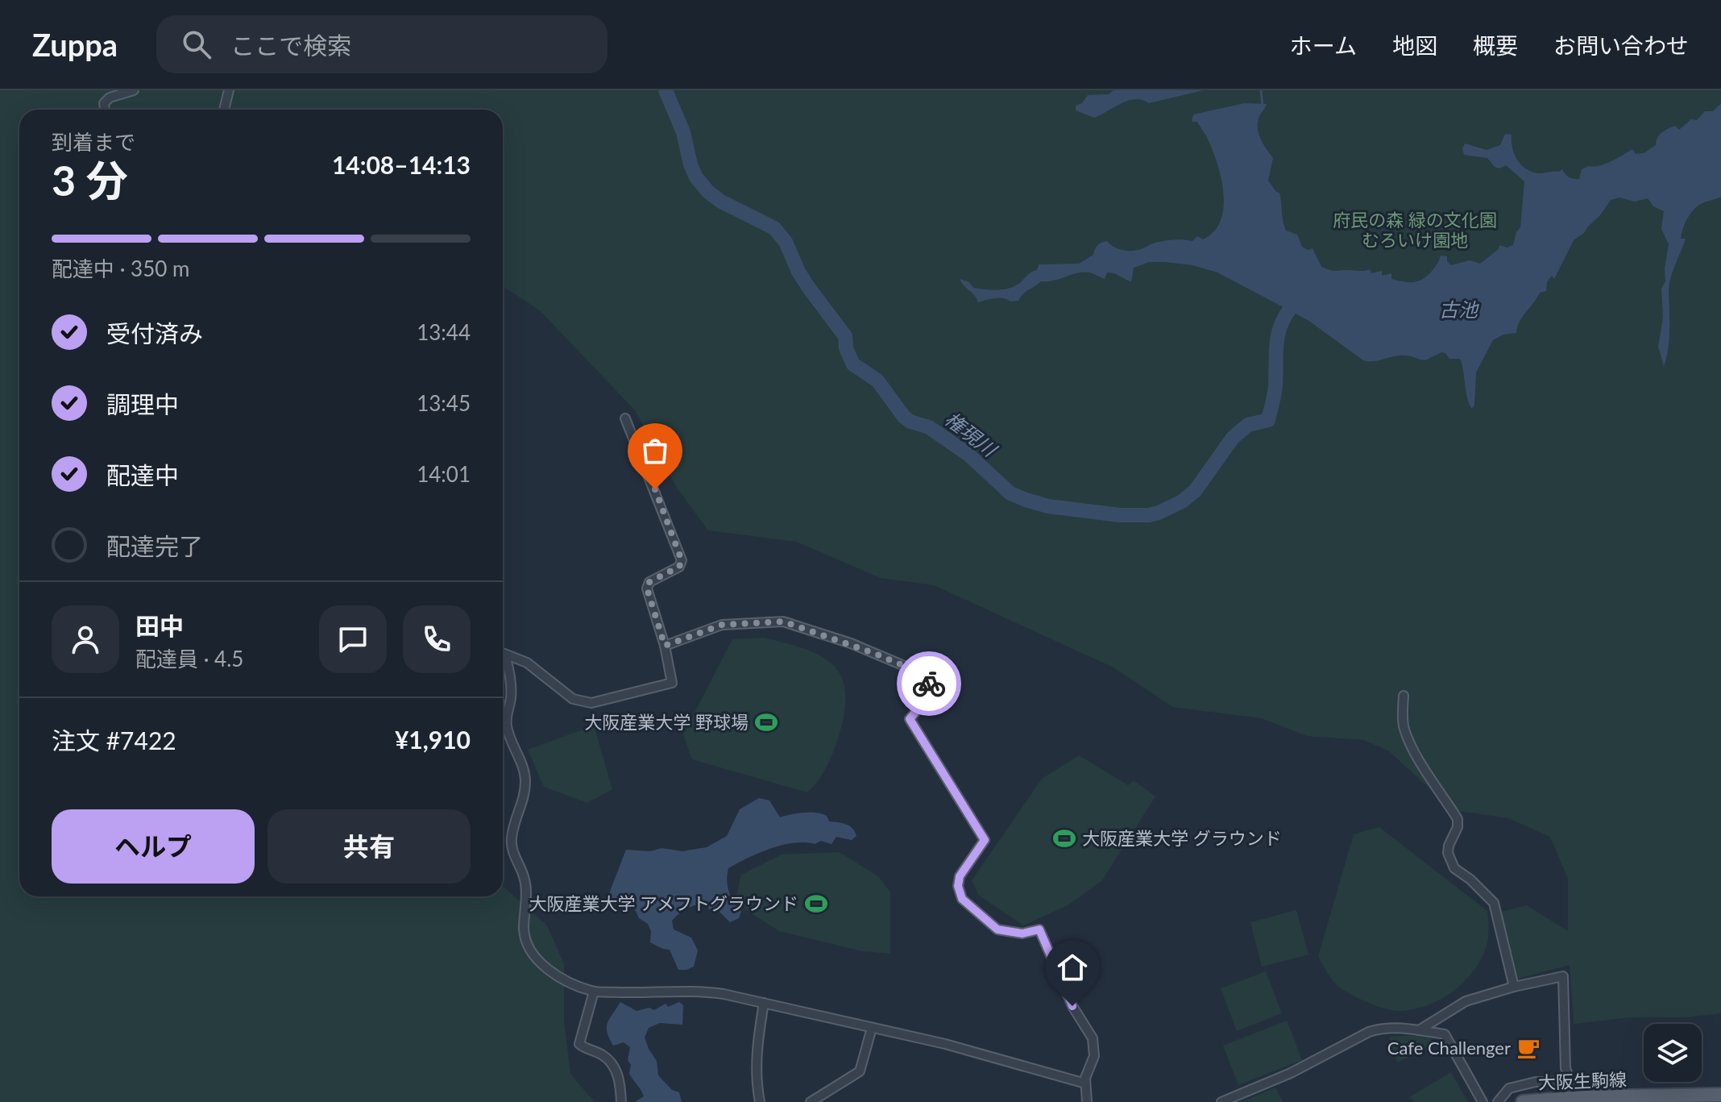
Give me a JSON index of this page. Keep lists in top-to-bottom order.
{
  "streets": {
    "main road": ["大阪生駒線"]
  },
  "water": ["古池", "権現川"],
  "parks": ["府民の森 緑の文化園 むろいけ園地"],
  "places": {
    "sports": ["大阪産業大学 野球場", "大阪産業大学 グラウンド", "大阪産業大学 アメフトグラウンド"],
    "cafe": ["Cafe Challenger"]
  },
  "page": {
    "header": "Zuppa",
    "search": "ここで検索",
    "nav": [
      "ホーム",
      "地図",
      "概要",
      "お問い合わせ"
    ],
    "heading": ["3 分", "到着まで", "14:08–14:13"],
    "panel": [
      "田中",
      "配達員 · 4.5",
      "注文 #7422",
      "¥1,910"
    ],
    "bar": "配達中 · 350 m",
    "list": [
      ["受付済み", "13:44"],
      ["調理中", "13:45"],
      ["配達中", "14:01"],
      "配達完了"
    ],
    "buttons": ["ヘルプ", "共有"]
  }
}
